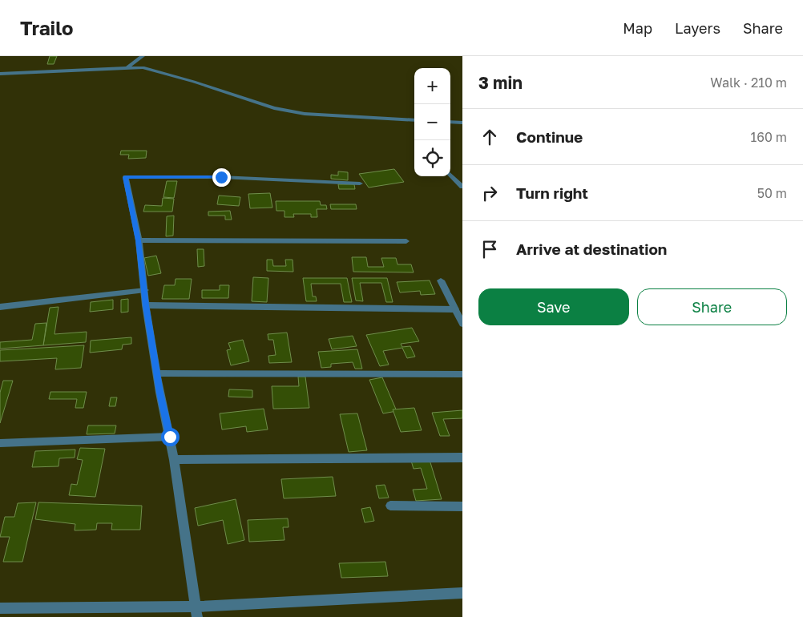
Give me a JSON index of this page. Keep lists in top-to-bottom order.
{
  "page": {
    "header": "Trailo",
    "nav": ["Map", "Layers", "Share"],
    "heading": ["3 min", "Walk · 210 m"],
    "map_buttons": ["+", "−"],
    "list": [
      ["Continue", "160 m"],
      ["Turn right", "50 m"],
      "Arrive at destination"
    ],
    "buttons": ["Save", "Share"]
  }
}
